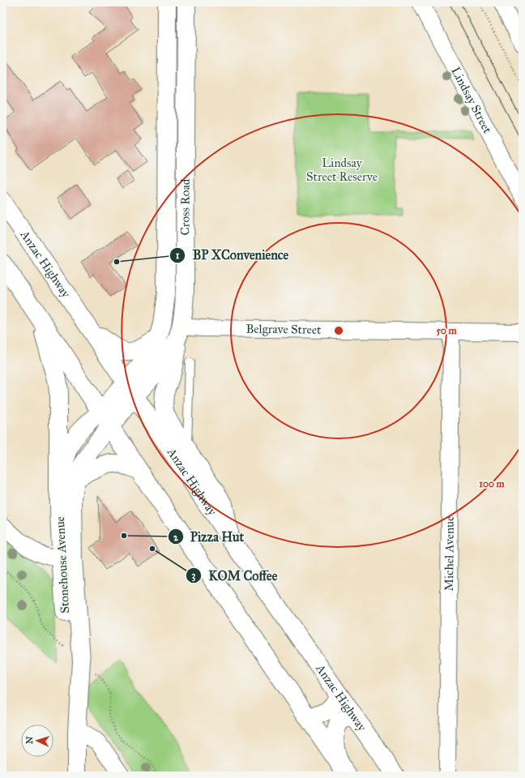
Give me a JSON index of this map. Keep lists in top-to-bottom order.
{
  "streets": {
    "main road": ["Cross Road", "Anzac Highway", "Stonehouse Avenue"],
    "street": ["Lindsay Street", "Belgrave Street", "Michel Avenue"]
  },
  "crossings": [
    ["Cross Road", "Anzac Highway"],
    ["Cross Road", "Belgrave Street"],
    ["Cross Road", "Stonehouse Avenue"],
    ["Belgrave Street", "Michel Avenue"]
  ],
  "parks": ["Lindsay Street Reserve"],
  "places": ["BP XConvenience", "Pizza Hut", "KOM Coffee"],
  "north": "left",
  "rings": ["50 m", "100 m"]
}
